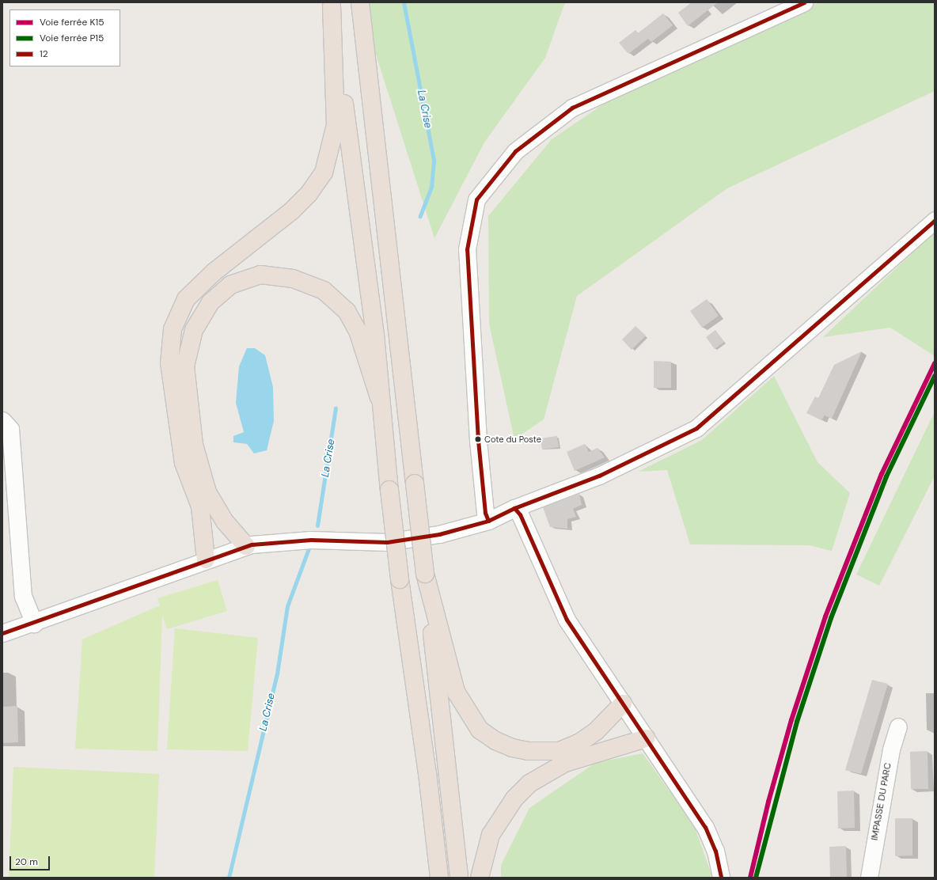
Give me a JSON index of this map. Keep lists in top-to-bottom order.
{
  "streets": {
    "street": ["IMPASSE DU PARC"]
  },
  "water": ["La Crise"],
  "places": ["Cote du Poste"],
  "lines": ["transit line 12", "rail line K15", "rail line P15"],
  "legend": ["Voie ferrée K15", "Voie ferrée P15", "12"],
  "scale_bar": "20 m"
}
